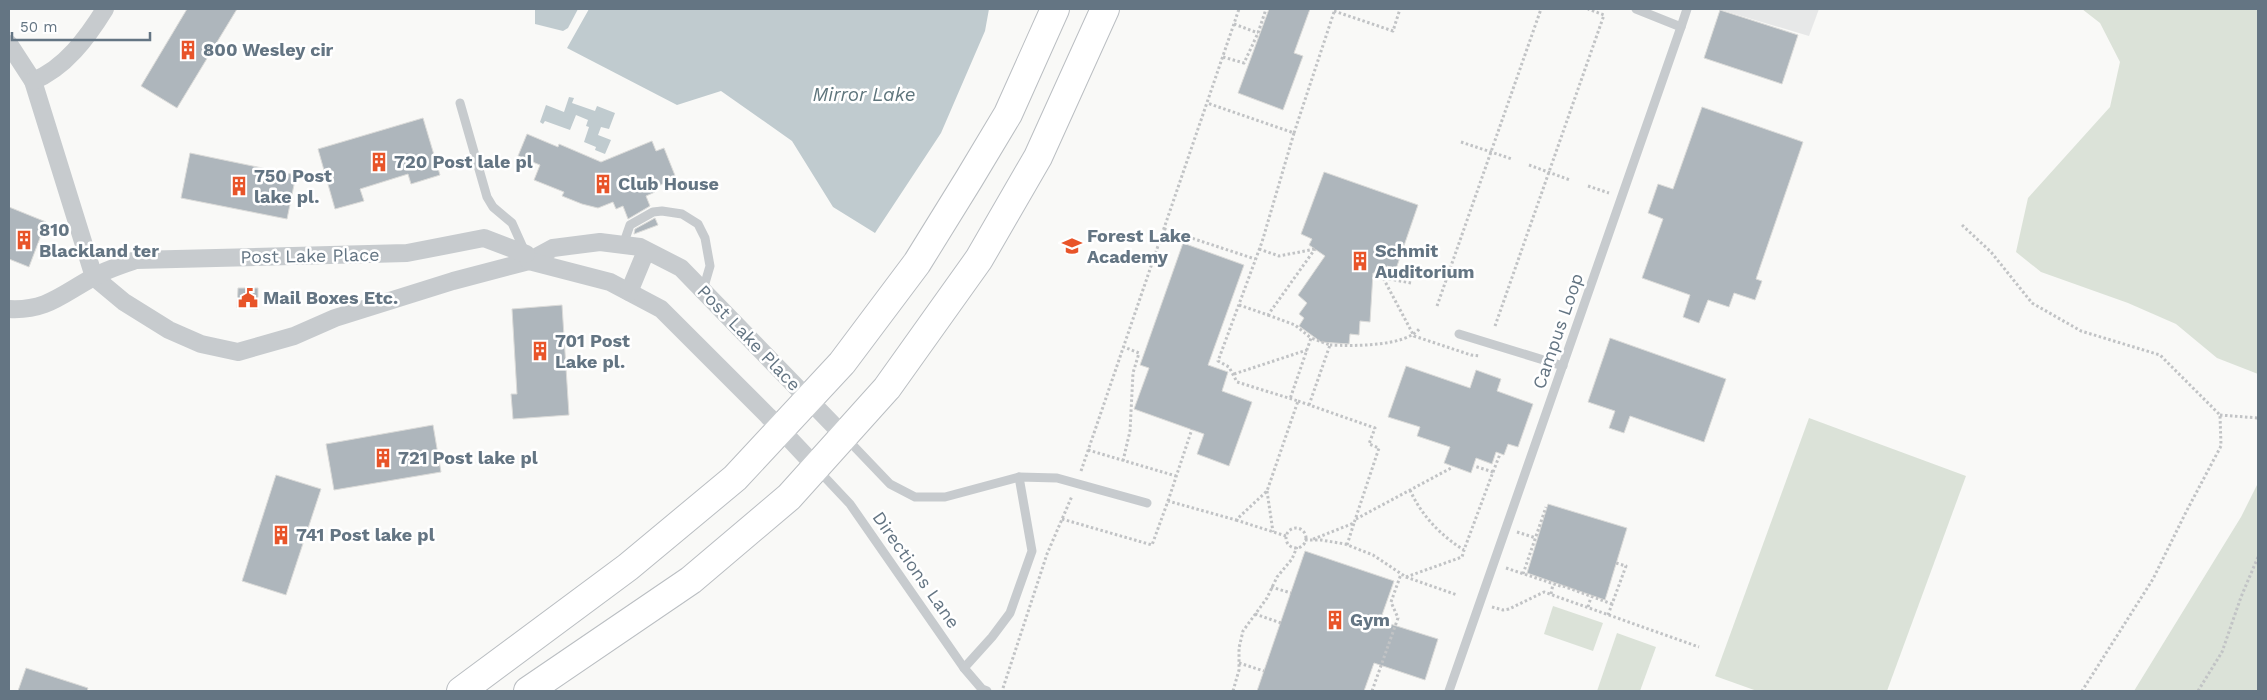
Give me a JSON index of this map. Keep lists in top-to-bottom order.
{
  "streets": {
    "street": ["Post Lake Place"],
    "lane": ["Campus Loop", "Directions Lane"]
  },
  "crossings": [
    ["Post Lake Place", "Directions Lane"]
  ],
  "water": ["Mirror Lake"],
  "places": {
    "building": [
      "800 Wesley cir",
      "720 Post lale pl",
      "Club House",
      "750 Post lake pl.",
      "810 Blackland ter",
      "Schmit Auditorium",
      "701 Post Lake pl.",
      "721 Post lake pl",
      "741 Post lake pl",
      "Gym"
    ],
    "school or university": ["Forest Lake Academy"],
    "public building": ["Mail Boxes Etc."]
  },
  "scale_bar": "50 m"
}
